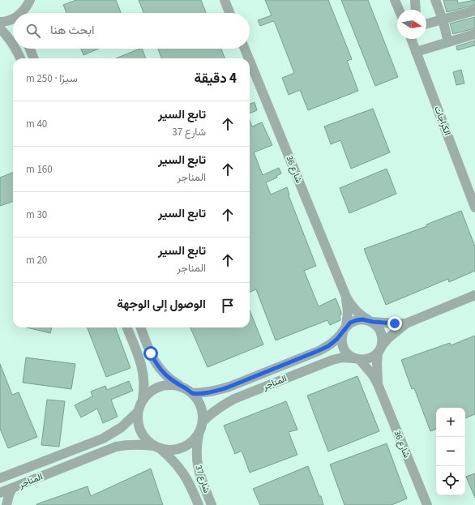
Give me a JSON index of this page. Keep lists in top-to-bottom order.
{
  "streets": {
    "street": [
      "الكراجات",
      "شارع 36",
      "المناجر",
      "شارع 37"
    ]
  },
  "crossings": [
    ["شارع 36", "المناجر"],
    ["المناجر", "شارع 37"]
  ],
  "north": "right",
  "page": {
    "search": "ابحث هنا",
    "heading": ["4 دقيقة", "سيرًا · 250 m"],
    "list": [
      ["تابع السير", "شارع 37", "40 m"],
      ["تابع السير", "المناجر", "160 m"],
      ["تابع السير", "30 m"],
      ["تابع السير", "المناجر", "20 m"],
      "الوصول إلى الوجهة"
    ],
    "map_buttons": ["+", "−"]
  }
}
